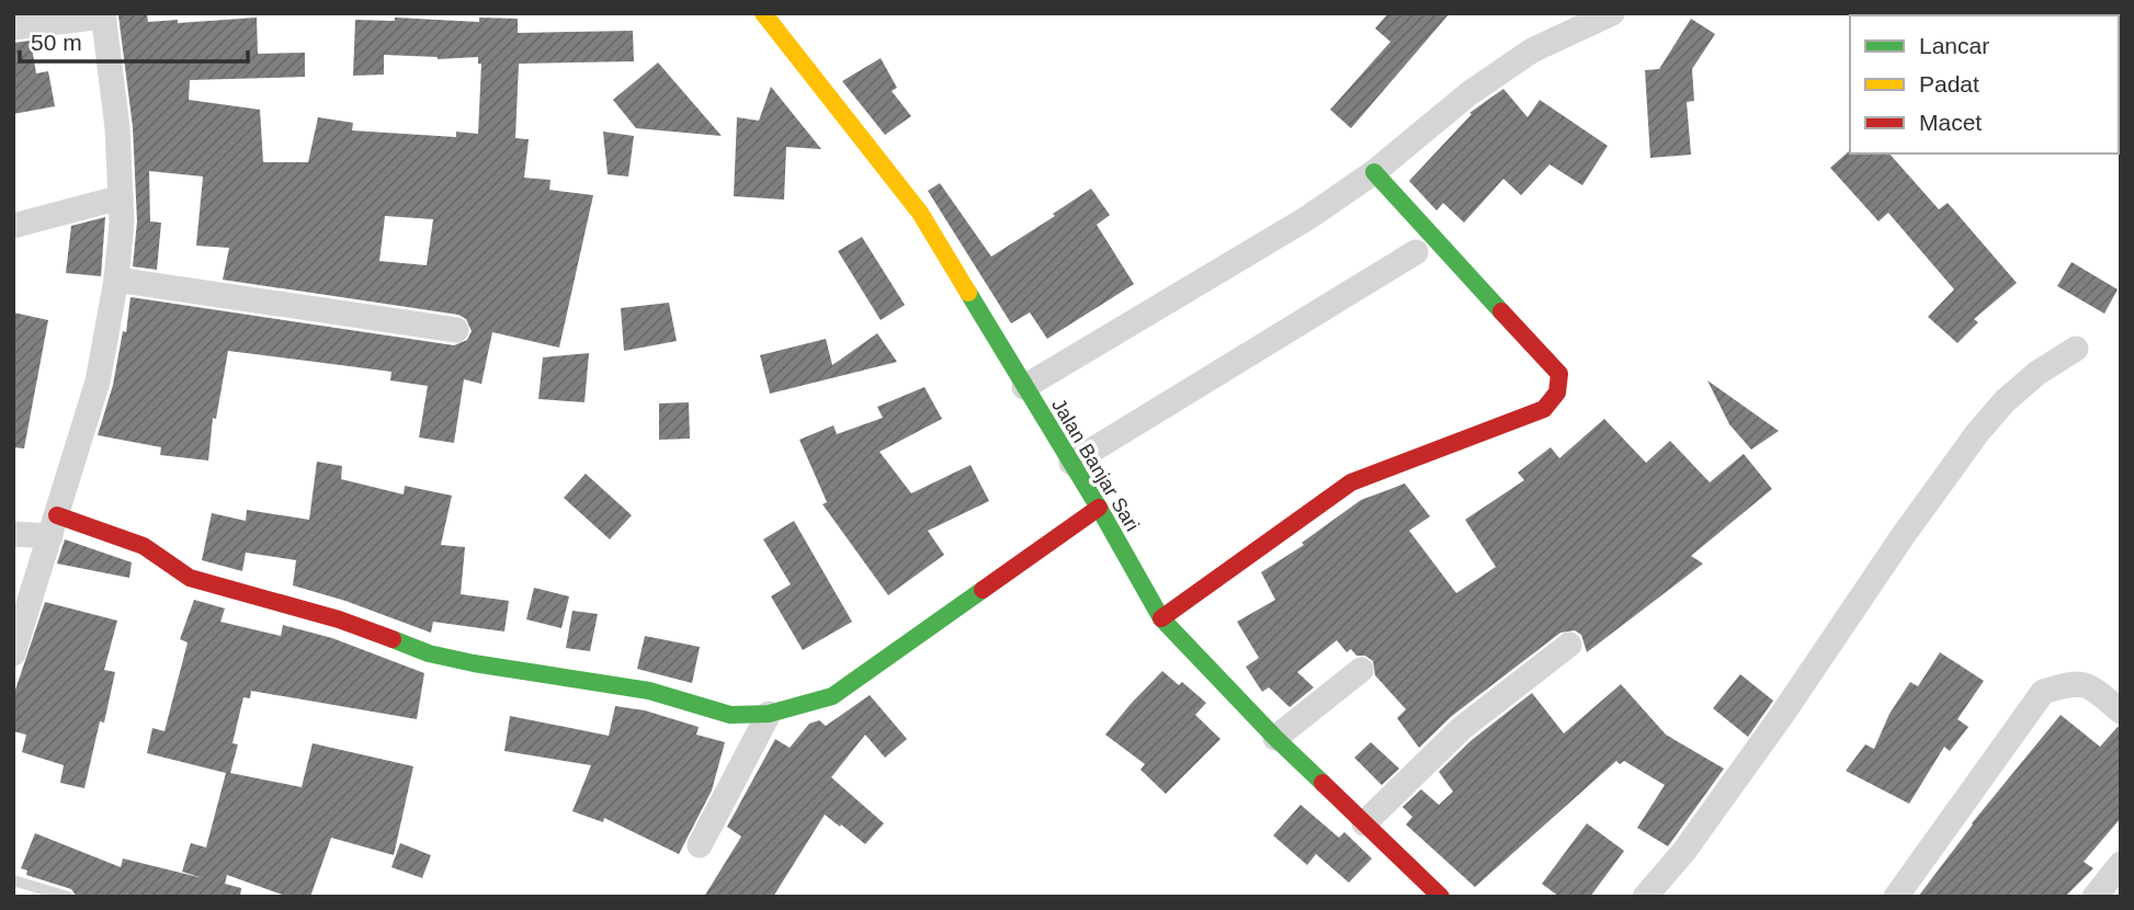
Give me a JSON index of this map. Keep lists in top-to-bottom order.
{
  "streets": {
    "street": ["Jalan Banjar Sari"]
  },
  "legend": ["Lancar", "Padat", "Macet"],
  "scale_bar": "50 m"
}
